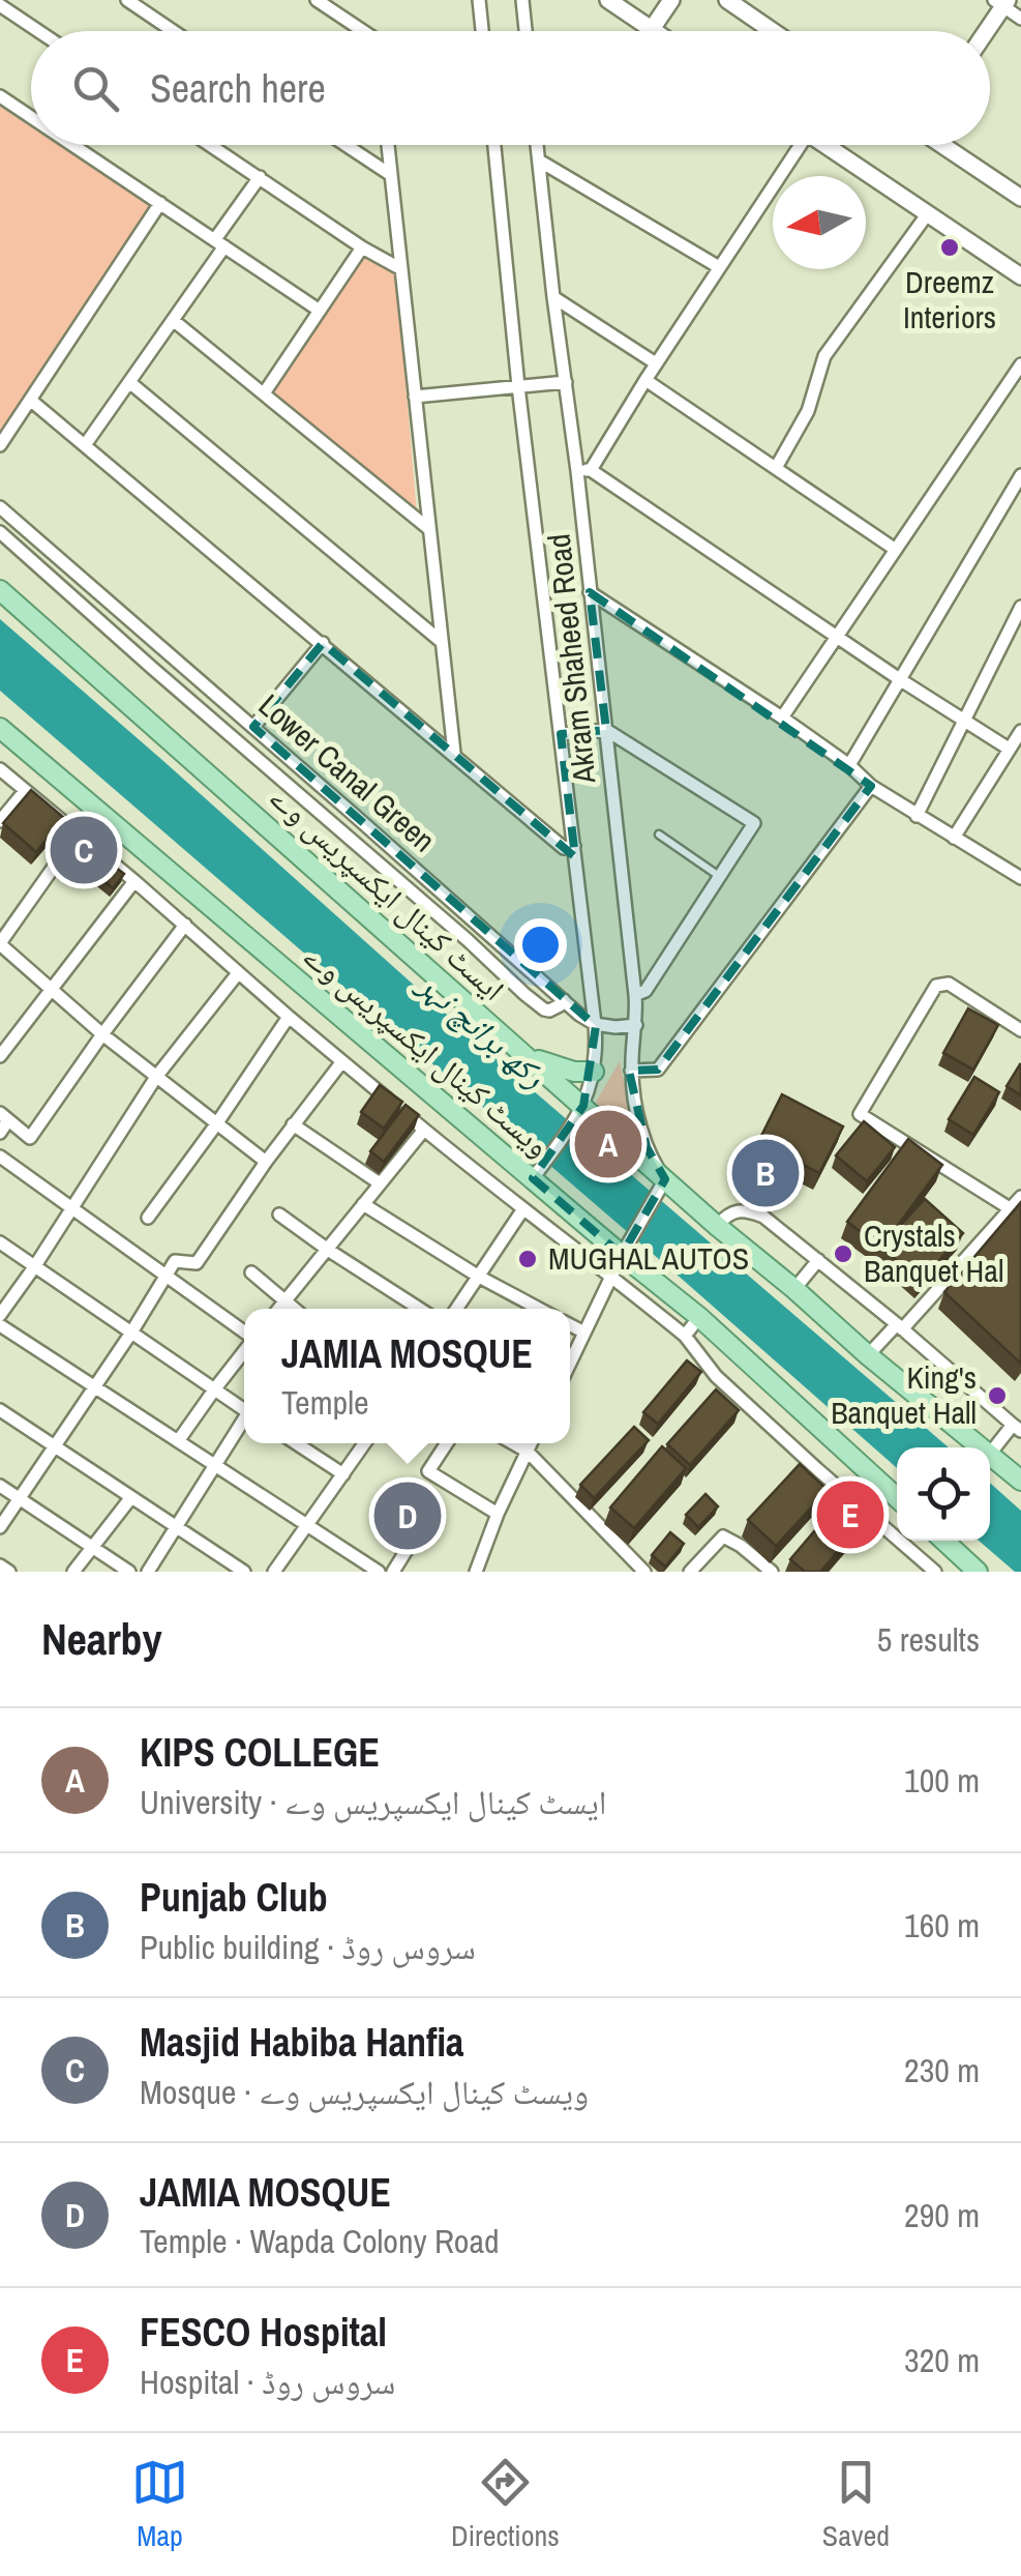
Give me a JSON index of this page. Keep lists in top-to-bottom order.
{
  "streets": {
    "main road": ["ایسٹ کینال ایکسپریس وے", "ویسٹ کینال ایکسپریس وے"],
    "street": ["Akram Shaheed Road", "Lower Canal Green"]
  },
  "crossings": [
    ["Akram Shaheed Road", "Lower Canal Green"],
    ["Akram Shaheed Road", "ایسٹ کینال ایکسپریس وے"]
  ],
  "water": ["رکھ برانچ نہر"],
  "places": [
    "Dreemz Interiors",
    "Crystals Banquet Hal",
    "MUGHAL AUTOS",
    "King's Banquet Hall"
  ],
  "north": "left",
  "page": {
    "search": "Search here",
    "pins": [
      "C",
      "A",
      "B",
      "E",
      "D"
    ],
    "popup": ["JAMIA MOSQUE", "Temple"],
    "heading": ["Nearby", "5 results"],
    "list": [
      {
        "mark": "A",
        "name": "KIPS COLLEGE",
        "note": "University · ایسٹ کینال ایکسپریس وے",
        "value": "100 m"
      },
      {
        "mark": "B",
        "name": "Punjab Club",
        "note": "Public building · سروس روڈ",
        "value": "160 m"
      },
      {
        "mark": "C",
        "name": "Masjid Habiba Hanfia",
        "note": "Mosque · ویسٹ کینال ایکسپریس وے",
        "value": "230 m"
      },
      {
        "mark": "D",
        "name": "JAMIA MOSQUE",
        "note": "Temple · Wapda Colony Road",
        "value": "290 m"
      },
      {
        "mark": "E",
        "name": "FESCO Hospital",
        "note": "Hospital · سروس روڈ",
        "value": "320 m"
      }
    ],
    "nav": ["Map", "Directions", "Saved"]
  }
}
